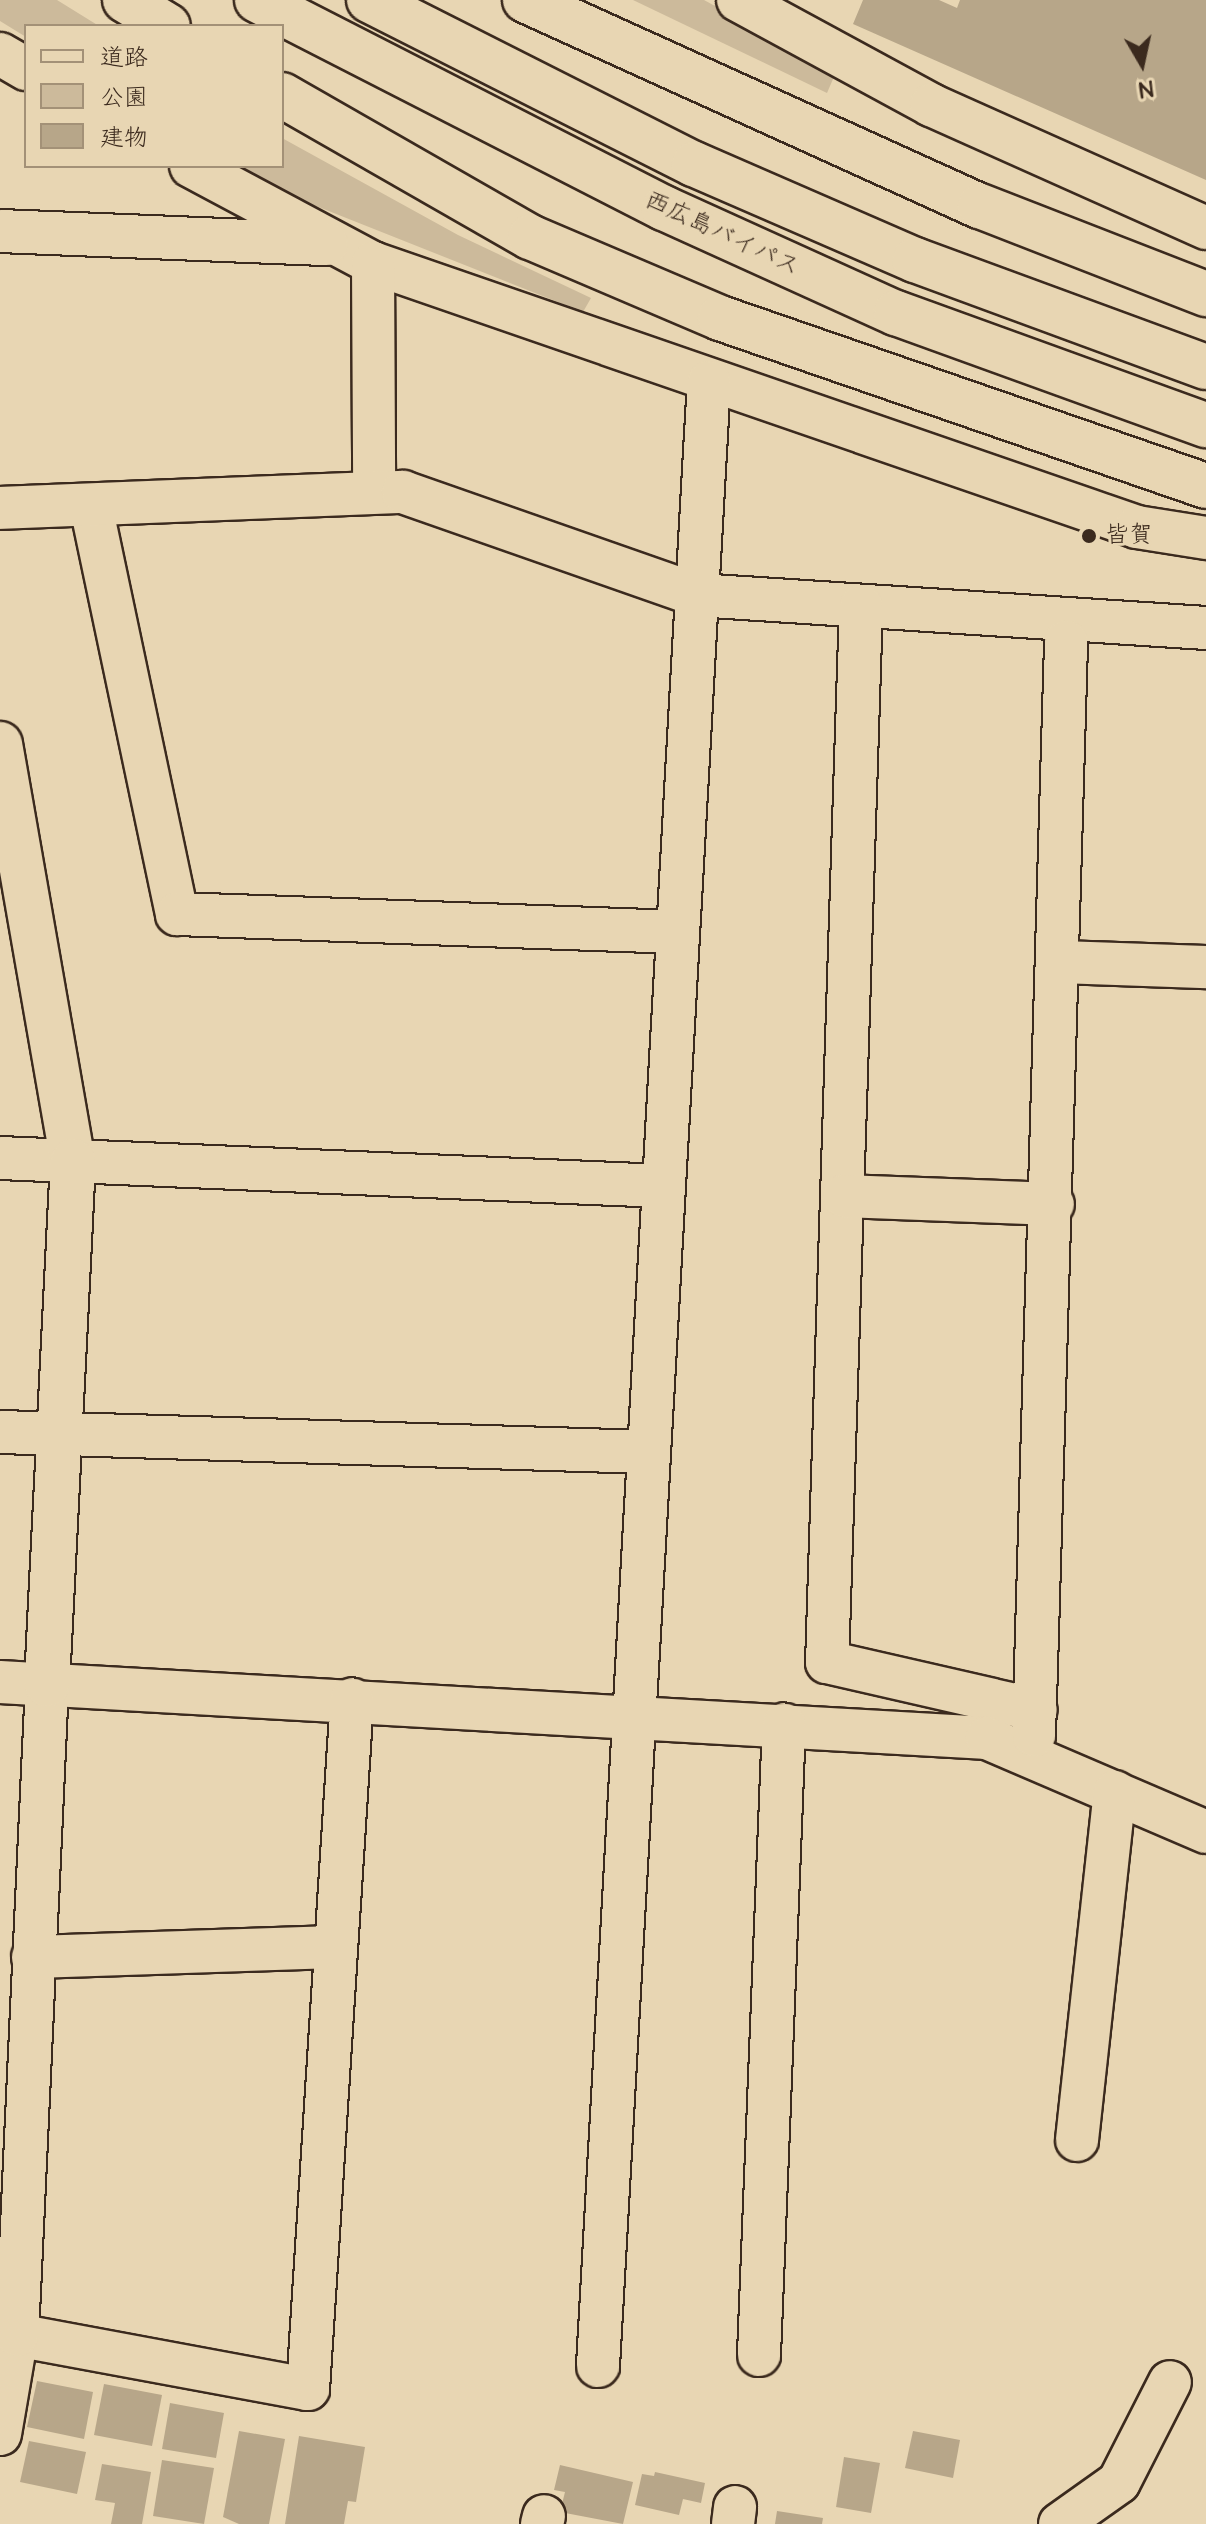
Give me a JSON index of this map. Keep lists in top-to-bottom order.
{
  "streets": {
    "main road": ["西広島バイパス"]
  },
  "places": ["皆賀"],
  "legend": ["道路", "公園", "建物"],
  "north": "bottom"
}
